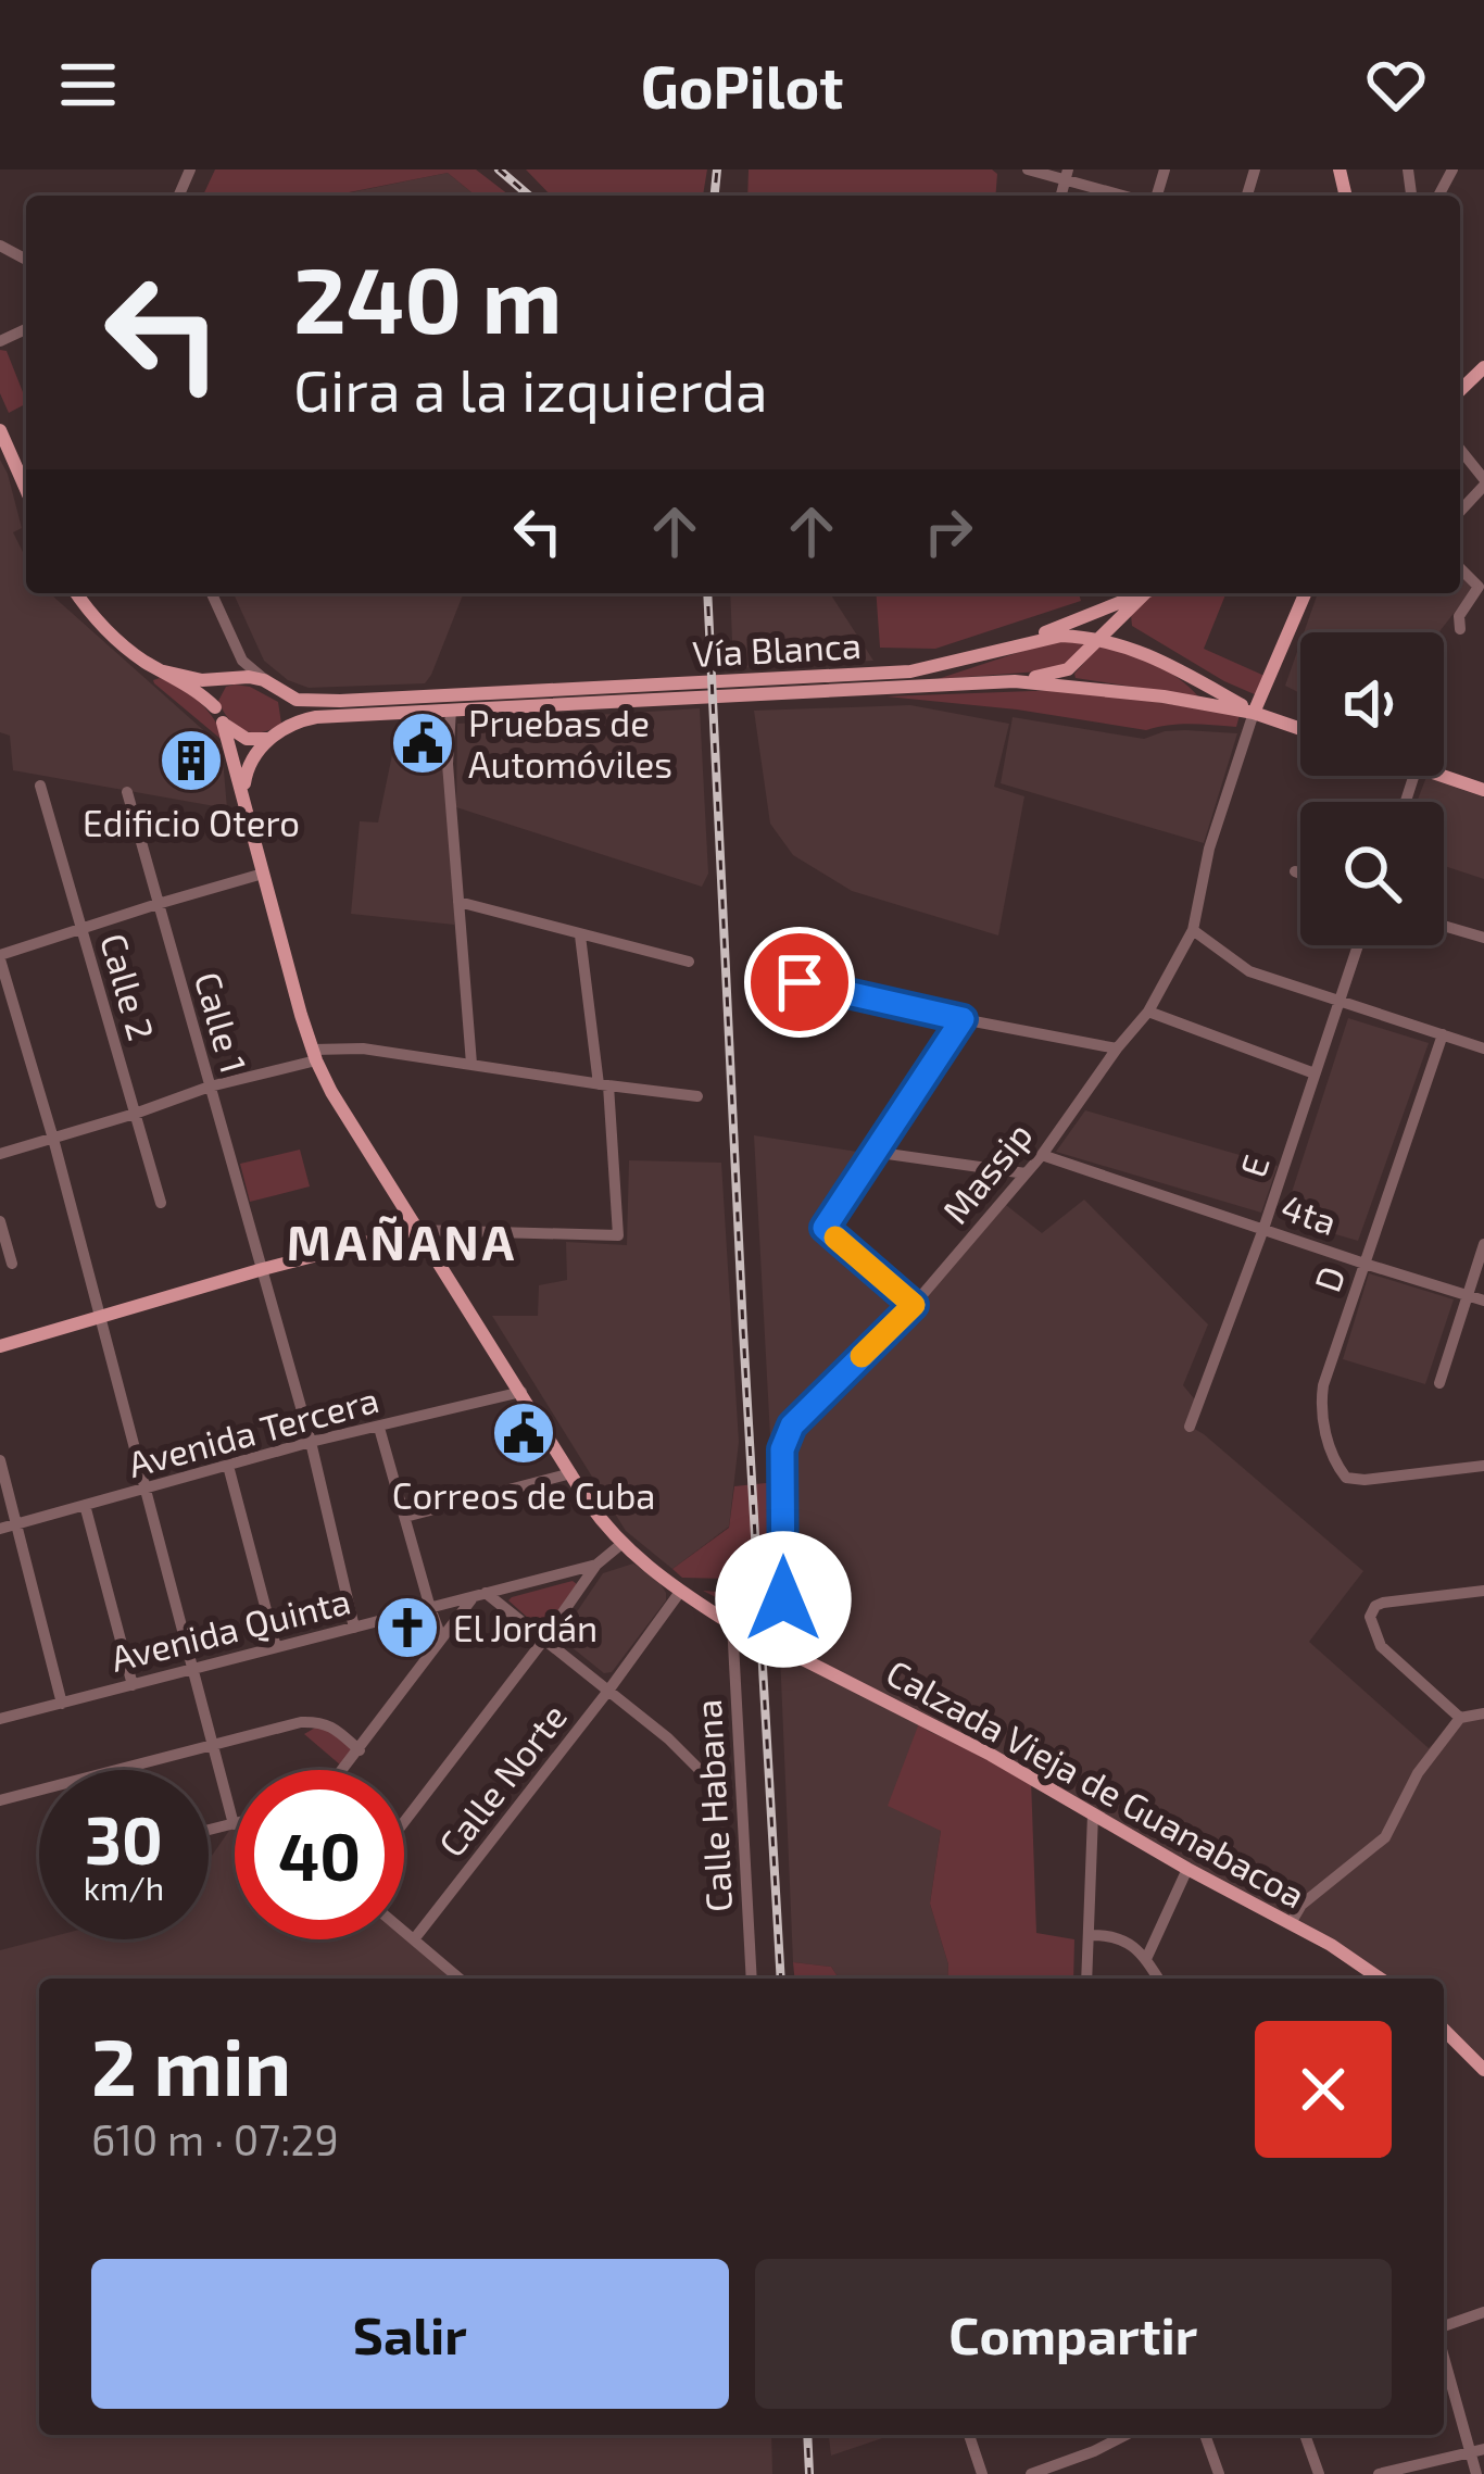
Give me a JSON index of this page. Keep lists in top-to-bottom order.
{
  "streets": {
    "main road": ["Vía Blanca", "Calzada Vieja de Guanabacoa"],
    "street": [
      "Calle 2",
      "Calle 1",
      "E",
      "Massip",
      "4ta",
      "D",
      "Avenida Tercera",
      "Avenida Quinta",
      "Calle Norte",
      "Calle Habana"
    ]
  },
  "crossings": [
    ["Vía Blanca", "Massip"],
    ["Vía Blanca", "Calzada Vieja de Guanabacoa"],
    ["E", "4ta"],
    ["Massip", "4ta"],
    ["Massip", "Calzada Vieja de Guanabacoa"],
    ["4ta", "D"],
    ["Avenida Tercera", "Calzada Vieja de Guanabacoa"],
    ["Avenida Quinta", "Calzada Vieja de Guanabacoa"],
    ["Calle Norte", "Calzada Vieja de Guanabacoa"],
    ["Calzada Vieja de Guanabacoa", "Calle Habana"]
  ],
  "districts": ["MAÑANA"],
  "places": {
    "public building": ["Pruebas de Automóviles", "Correos de Cuba"],
    "building": ["Edificio Otero"],
    "church": ["El Jordán"]
  },
  "page": {
    "header": "GoPilot",
    "turn": ["240 m", "Gira a la izquierda"],
    "speed": "30 km/h",
    "limit": "40",
    "heading": ["2 min", "610 m · 07:29"],
    "buttons": ["Salir", "Compartir"]
  }
}
